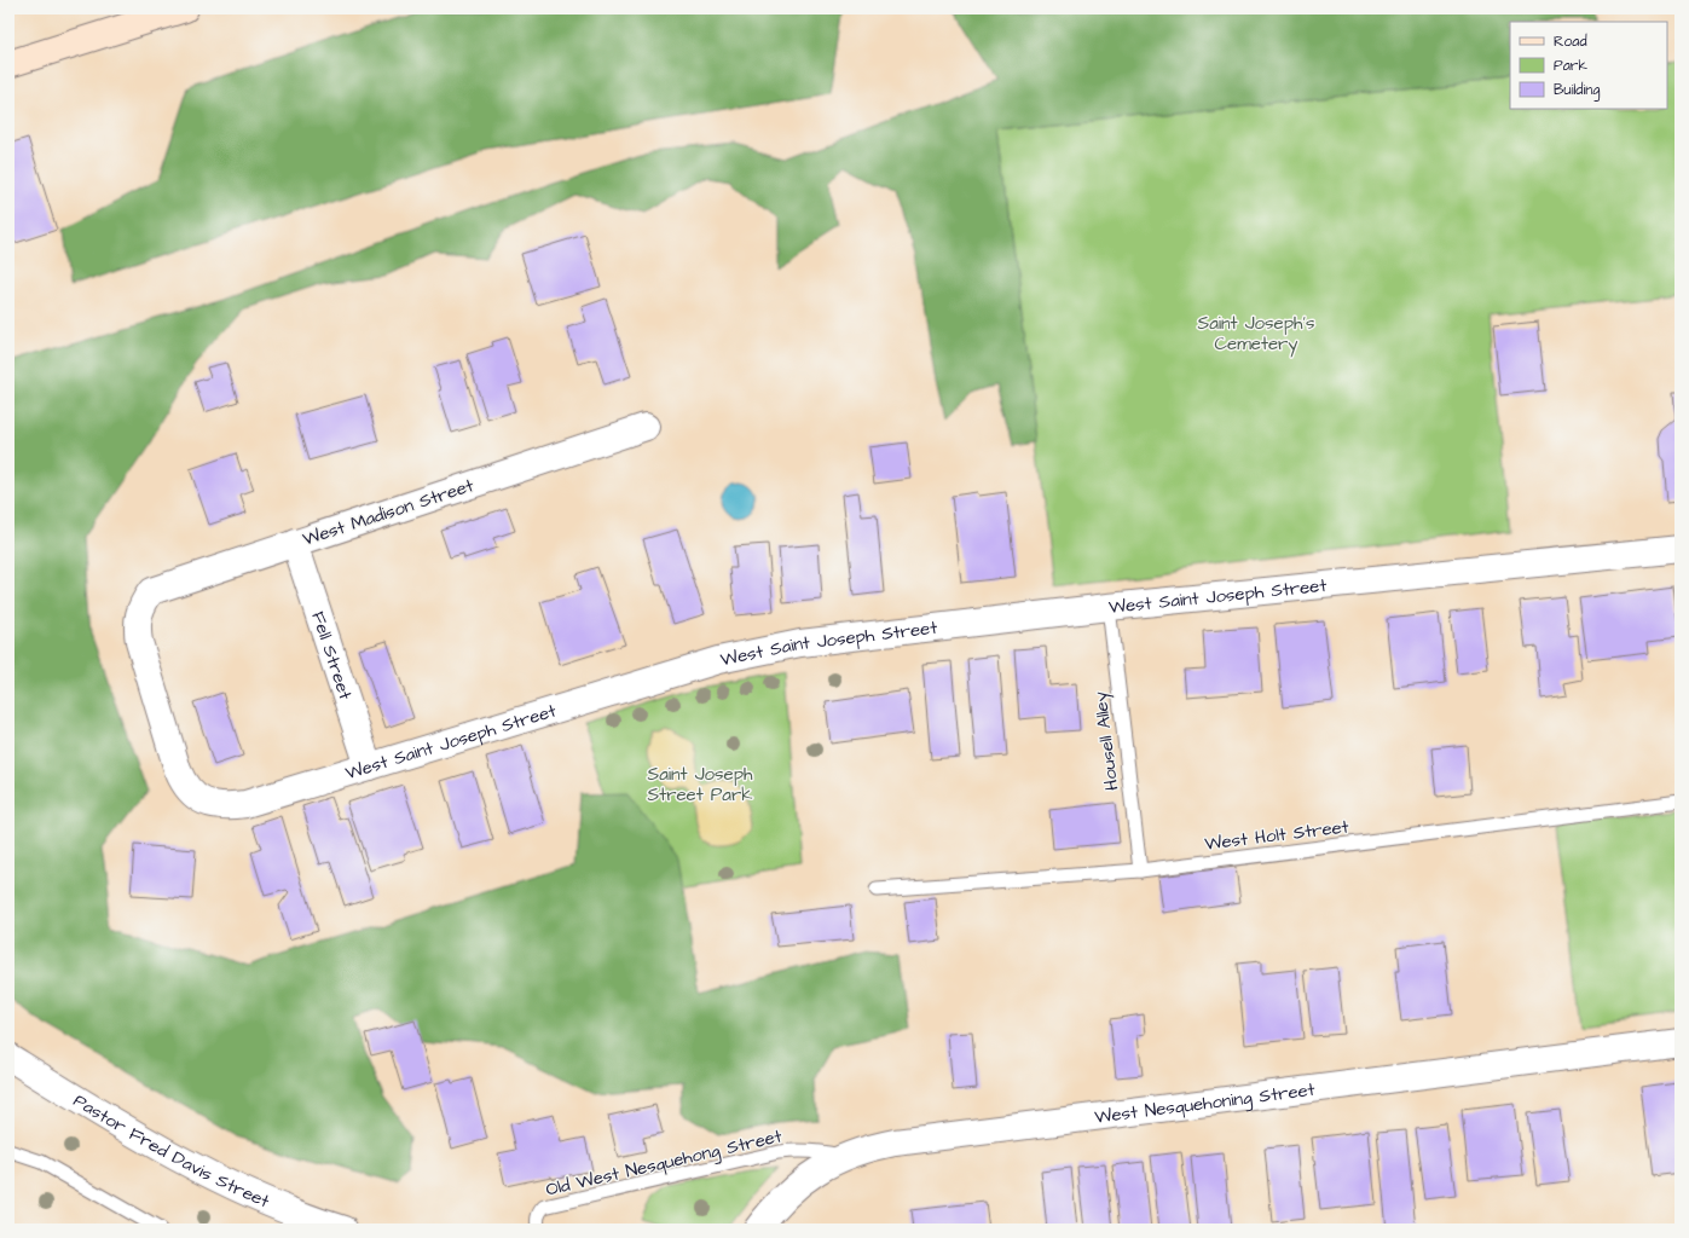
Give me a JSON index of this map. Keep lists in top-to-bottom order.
{
  "streets": {
    "street": [
      "West Madison Street",
      "West Saint Joseph Street",
      "Fell Street",
      "West Nesquehoning Street",
      "Pastor Fred Davis Street"
    ],
    "lane": ["Housell Alley", "West Holt Street", "Old West Nesquehong Street"]
  },
  "crossings": [
    ["West Madison Street", "West Saint Joseph Street"],
    ["West Madison Street", "Fell Street"],
    ["West Saint Joseph Street", "Fell Street"],
    ["West Saint Joseph Street", "Housell Alley"],
    ["Housell Alley", "West Holt Street"],
    ["West Nesquehoning Street", "Old West Nesquehong Street"]
  ],
  "parks": ["Saint Joseph's Cemetery", "Saint Joseph Street Park"],
  "legend": ["Road", "Park", "Building"]
}
